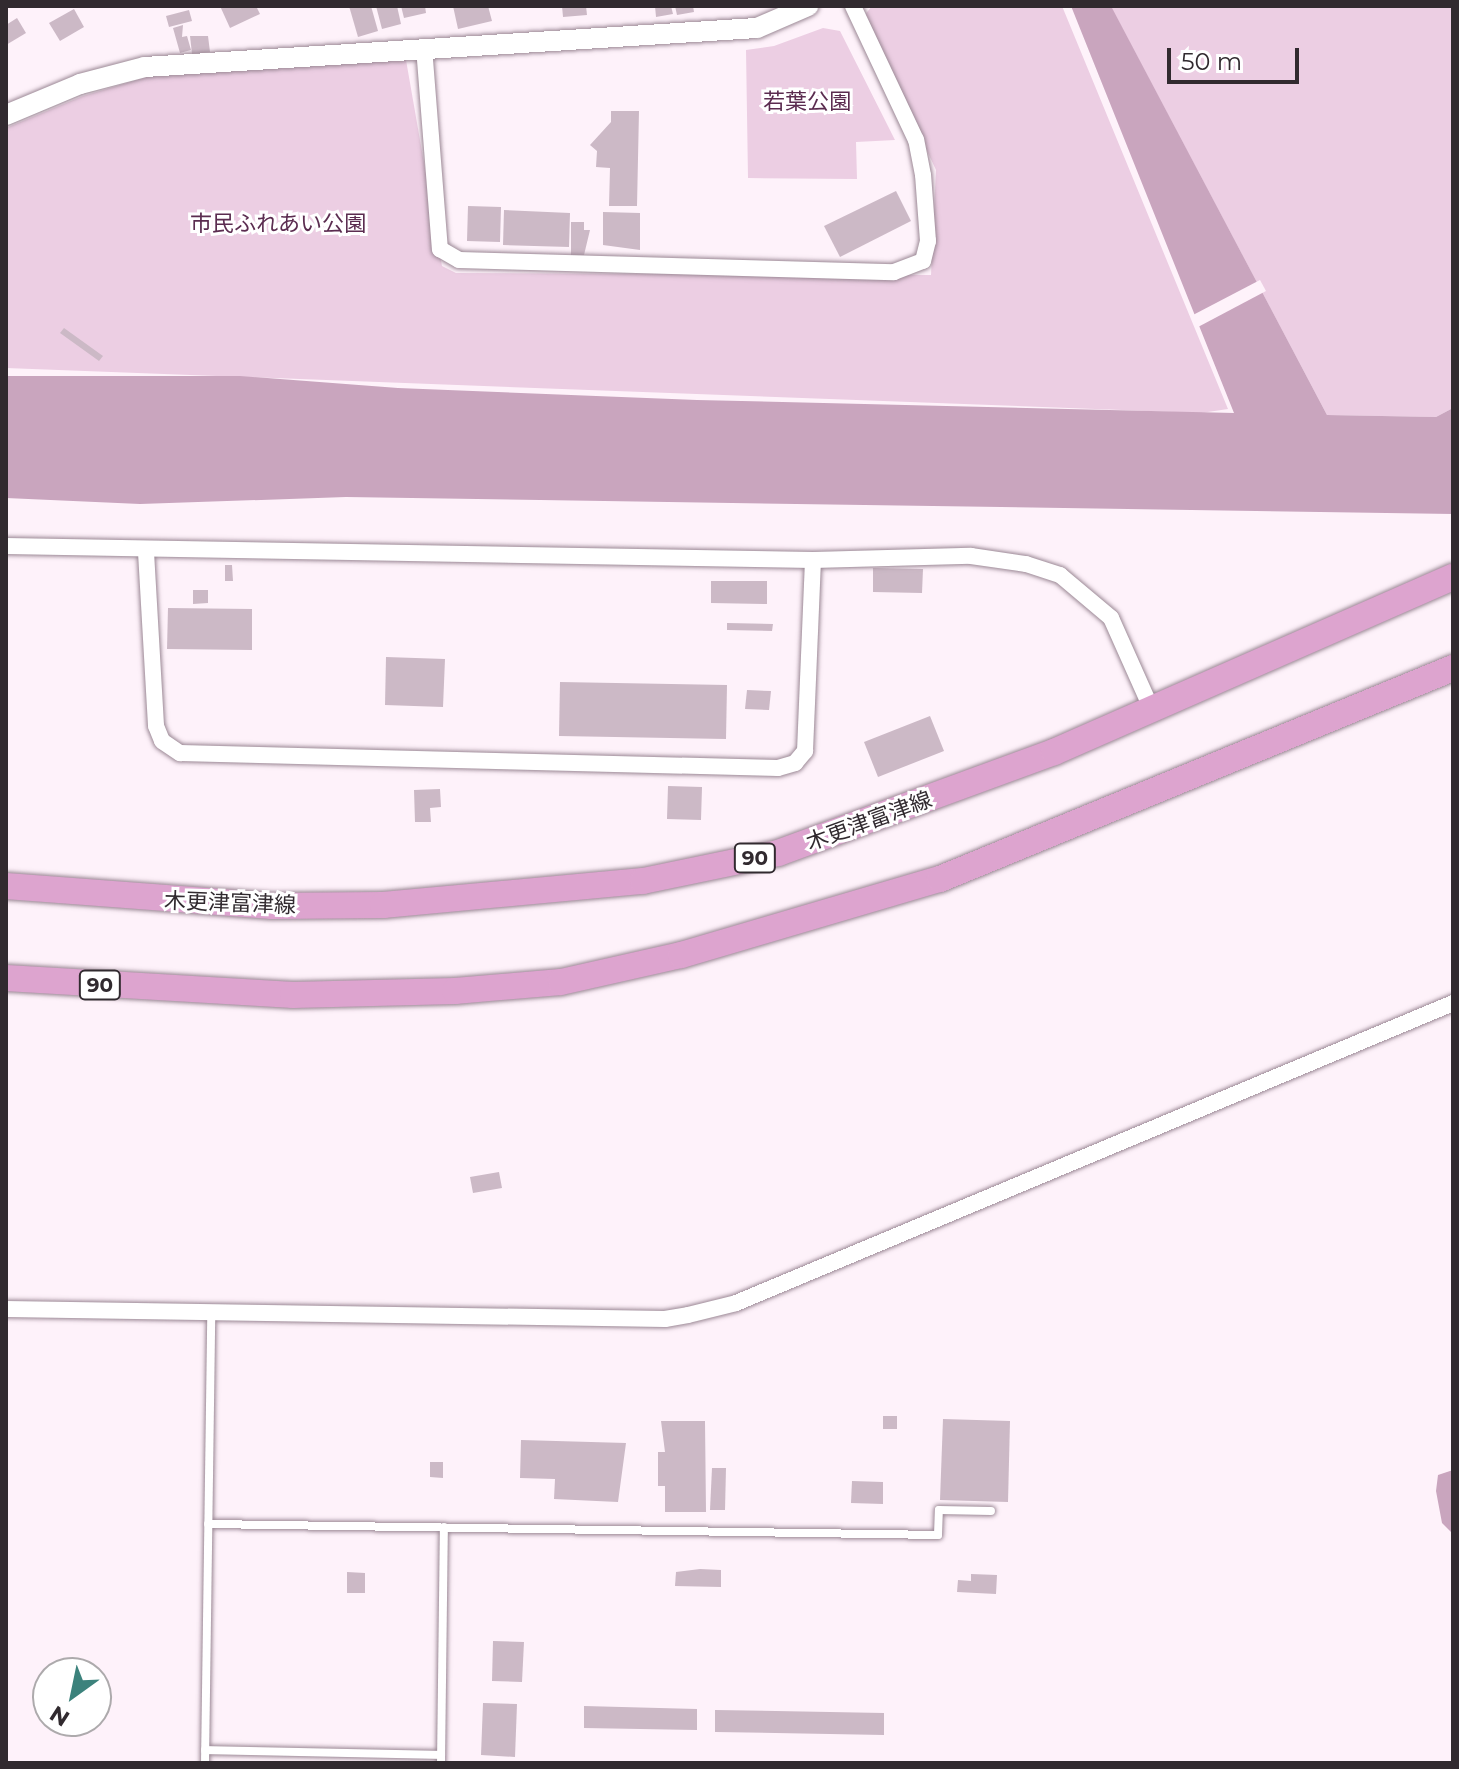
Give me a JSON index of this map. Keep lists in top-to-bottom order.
{
  "streets": {
    "main road": ["木更津富津線", "90"]
  },
  "parks": ["若葉公園", "市民ふれあい公園"],
  "scale_bar": "50 m",
  "north": "bottom left"
}
